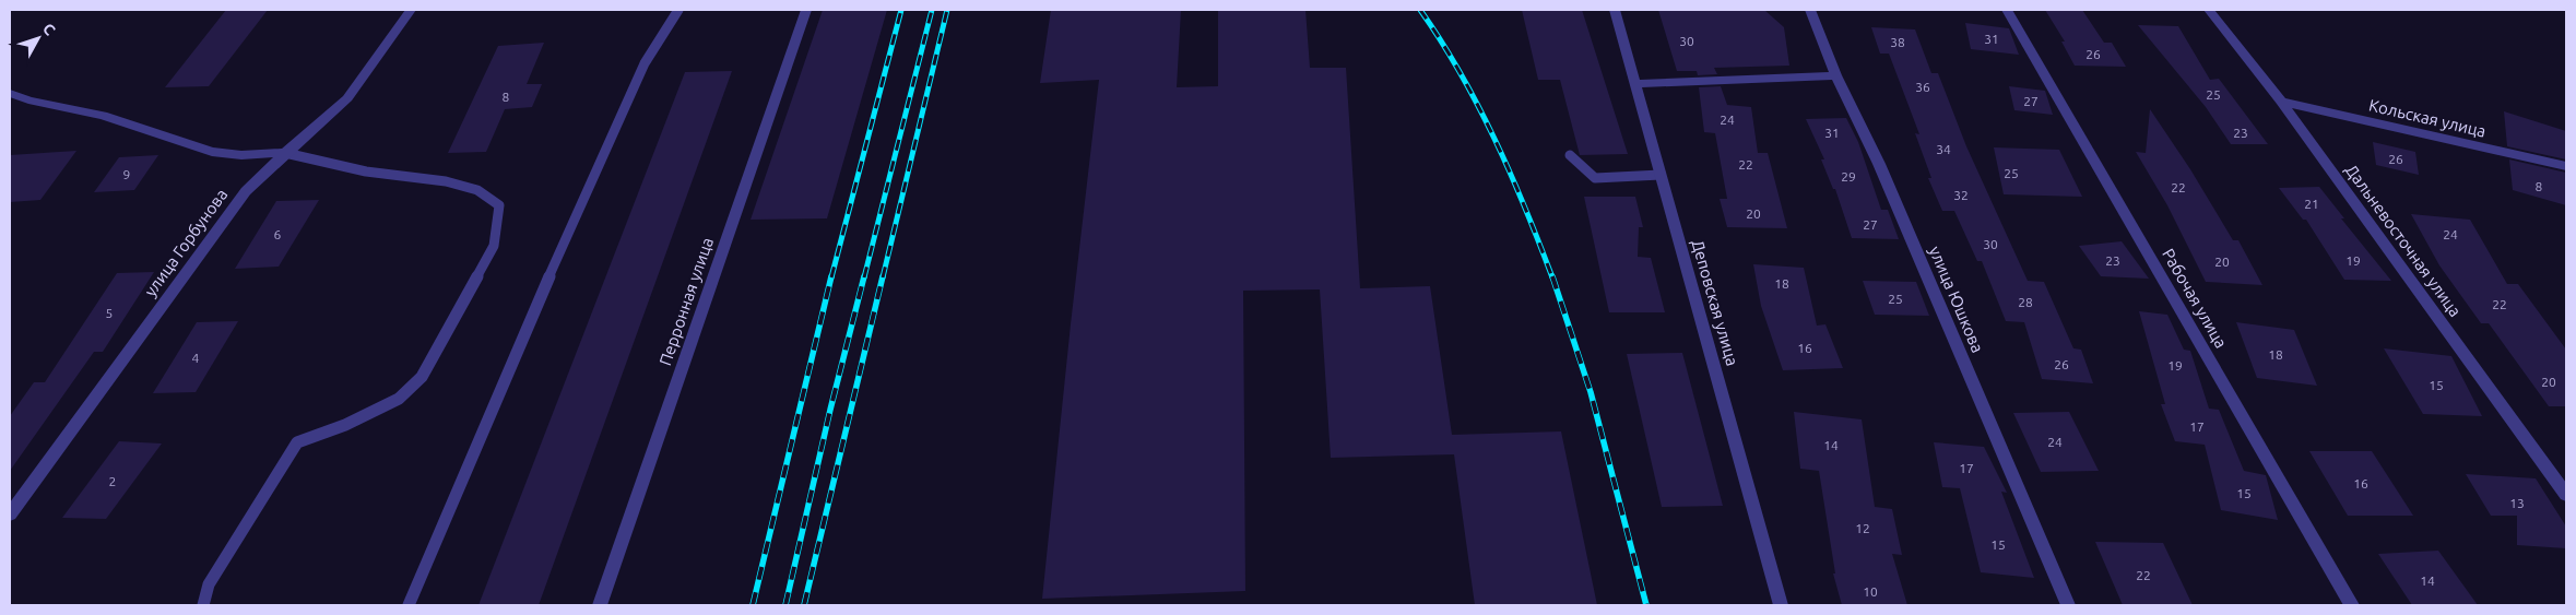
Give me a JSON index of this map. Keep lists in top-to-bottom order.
{
  "streets": {
    "street": [
      "Кольская улица",
      "Дальневосточная улица",
      "улица Горбунова",
      "Рабочая улица",
      "улица Юшкова",
      "Перронная улица",
      "Деповская улица"
    ]
  },
  "crossings": [
    ["Кольская улица", "Дальневосточная улица"]
  ],
  "house_numbers": [
    "31",
    "30",
    "38",
    "26",
    "36",
    "25",
    "8",
    "27",
    "24",
    "31",
    "23",
    "34",
    "26",
    "22",
    "25",
    "9",
    "29",
    "8",
    "22",
    "32",
    "21",
    "20",
    "27",
    "6",
    "24",
    "30",
    "23",
    "19",
    "20",
    "18",
    "25",
    "28",
    "22",
    "5",
    "16",
    "18",
    "4",
    "26",
    "19",
    "20",
    "15",
    "17",
    "24",
    "14",
    "17",
    "2",
    "16",
    "15",
    "13",
    "12",
    "15",
    "22",
    "14",
    "10"
  ],
  "north": "top right"
}
